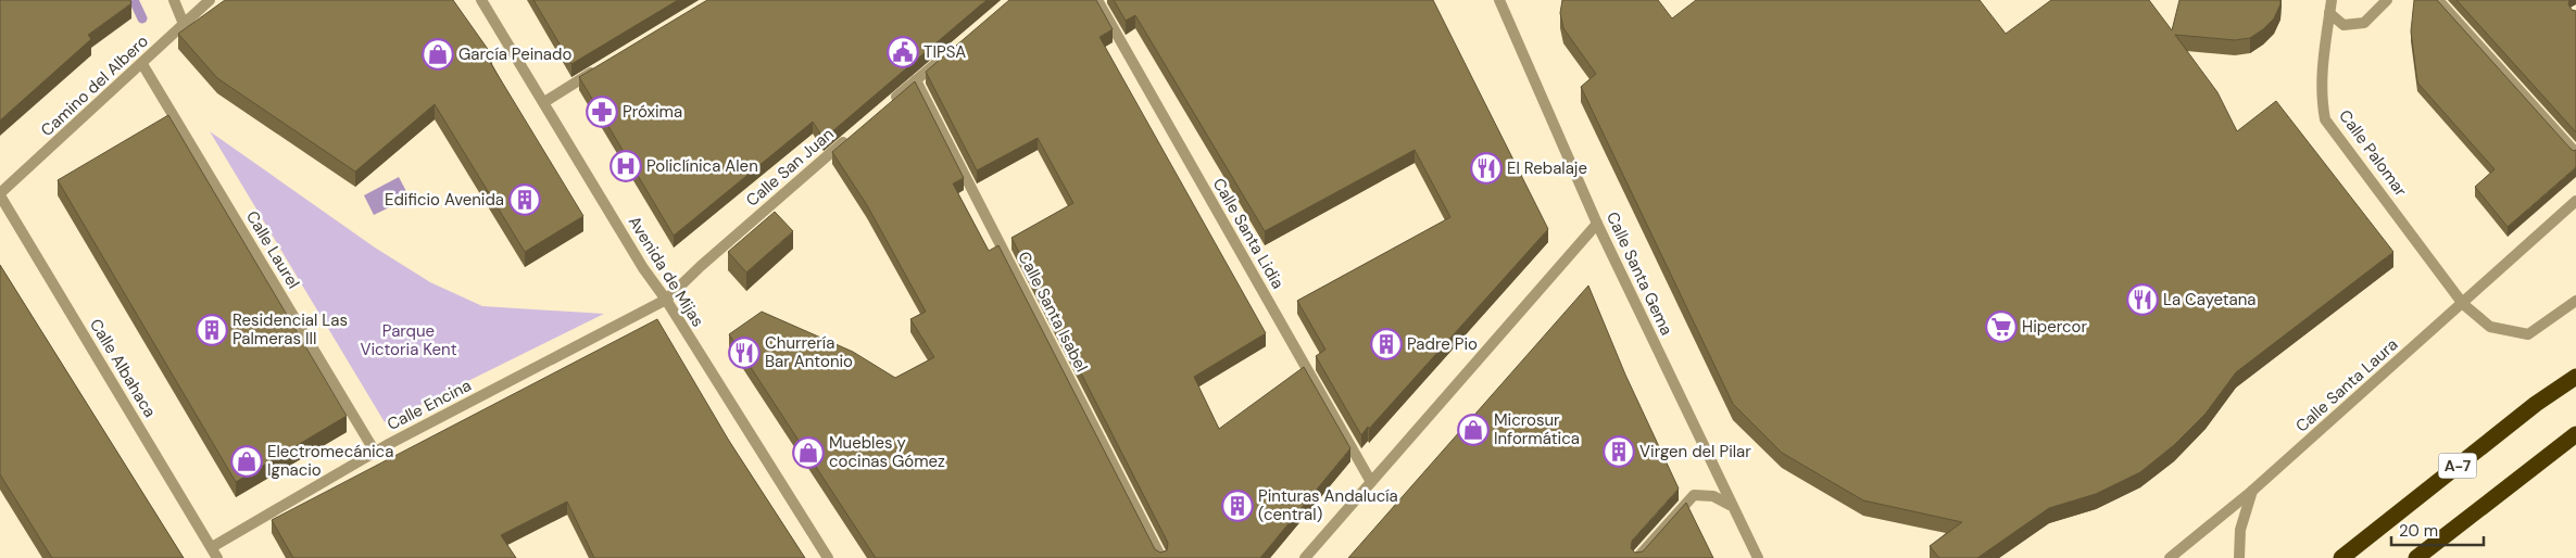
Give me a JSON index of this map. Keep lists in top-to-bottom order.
{
  "streets": {
    "highway": ["A-7"],
    "street": [
      "Camino del Albero",
      "Calle Palomar",
      "Calle San Juan",
      "Calle Santa Lidia",
      "Calle Laurel",
      "Avenida de Mijas",
      "Calle Santa Gema",
      "Calle Santa Isabel",
      "Calle Albahaca",
      "Calle Santa Laura",
      "Calle Encina"
    ]
  },
  "crossings": [
    ["Camino del Albero", "Calle Laurel"],
    ["Camino del Albero", "Calle Albahaca"],
    ["Calle Palomar", "Calle Santa Laura"],
    ["Calle San Juan", "Avenida de Mijas"],
    ["Calle San Juan", "Calle Encina"],
    ["Calle Laurel", "Calle Encina"],
    ["Avenida de Mijas", "Calle Encina"],
    ["Calle Albahaca", "Calle Encina"]
  ],
  "parks": ["Parque Victoria Kent"],
  "places": {
    "public building": ["TIPSA"],
    "shop": [
      "García Peinado",
      "Microsur Informática",
      "Muebles y cocinas Gómez",
      "Electromecánica Ignacio"
    ],
    "pharmacy": ["Próxima"],
    "hospital": ["Policlínica Alen"],
    "restaurant": ["El Rebalaje", "La Cayetana", "Churrería Bar Antonio"],
    "building": [
      "Edificio Avenida",
      "Residencial Las Palmeras III",
      "Padre Pio",
      "Virgen del Pilar",
      "Pinturas Andalucía (central)"
    ],
    "supermarket": ["Hipercor"]
  },
  "scale_bar": "20 m"
}
